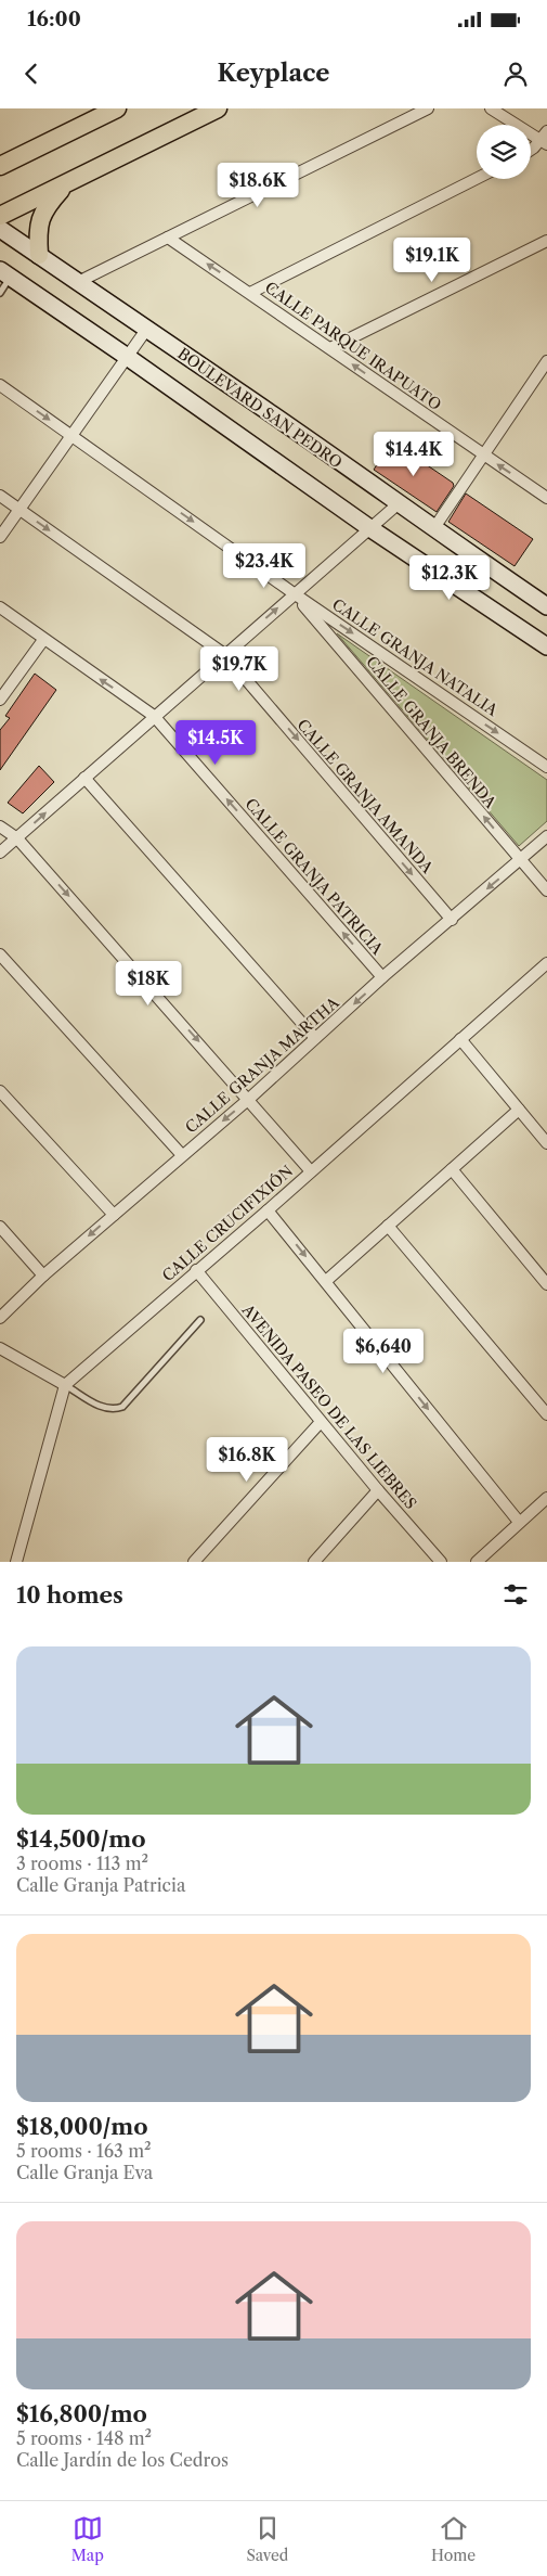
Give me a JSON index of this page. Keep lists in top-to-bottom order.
{
  "streets": {
    "street": [
      "CALLE PARQUE IRAPUATO",
      "BOULEVARD SAN PEDRO",
      "CALLE GRANJA NATALIA",
      "CALLE GRANJA BRENDA",
      "CALLE GRANJA AMANDA",
      "CALLE GRANJA PATRICIA",
      "CALLE GRANJA MARTHA",
      "CALLE CRUCIFIXIÓN",
      "AVENIDA PASEO DE LAS LIEBRES"
    ]
  },
  "crossings": [
    ["CALLE GRANJA NATALIA", "CALLE GRANJA BRENDA"],
    ["CALLE GRANJA BRENDA", "CALLE GRANJA MARTHA"],
    ["CALLE GRANJA AMANDA", "CALLE GRANJA MARTHA"],
    ["CALLE GRANJA PATRICIA", "CALLE GRANJA MARTHA"],
    ["CALLE CRUCIFIXIÓN", "AVENIDA PASEO DE LAS LIEBRES"]
  ],
  "one_way": [
    "CALLE PARQUE IRAPUATO",
    "CALLE GRANJA BRENDA",
    "CALLE GRANJA AMANDA",
    "CALLE GRANJA MARTHA"
  ],
  "page": {
    "status": "16:00",
    "header": "Keyplace",
    "price": [
      "$18.6K",
      "$19.1K",
      "$14.4K",
      "$23.4K",
      "$12.3K",
      "$19.7K",
      "$14.5K",
      "$18K",
      "$6,640",
      "$16.8K"
    ],
    "heading": "10 homes",
    "list": [
      {
        "name": "$14,500/mo",
        "note": "3 rooms · 113 m² · Calle Granja Patricia"
      },
      {
        "name": "$18,000/mo",
        "note": "5 rooms · 163 m² · Calle Granja Eva"
      },
      {
        "name": "$16,800/mo",
        "note": "5 rooms · 148 m² · Calle Jardín de los Cedros"
      }
    ],
    "tabs": ["Map", "Saved", "Home"]
  }
}
